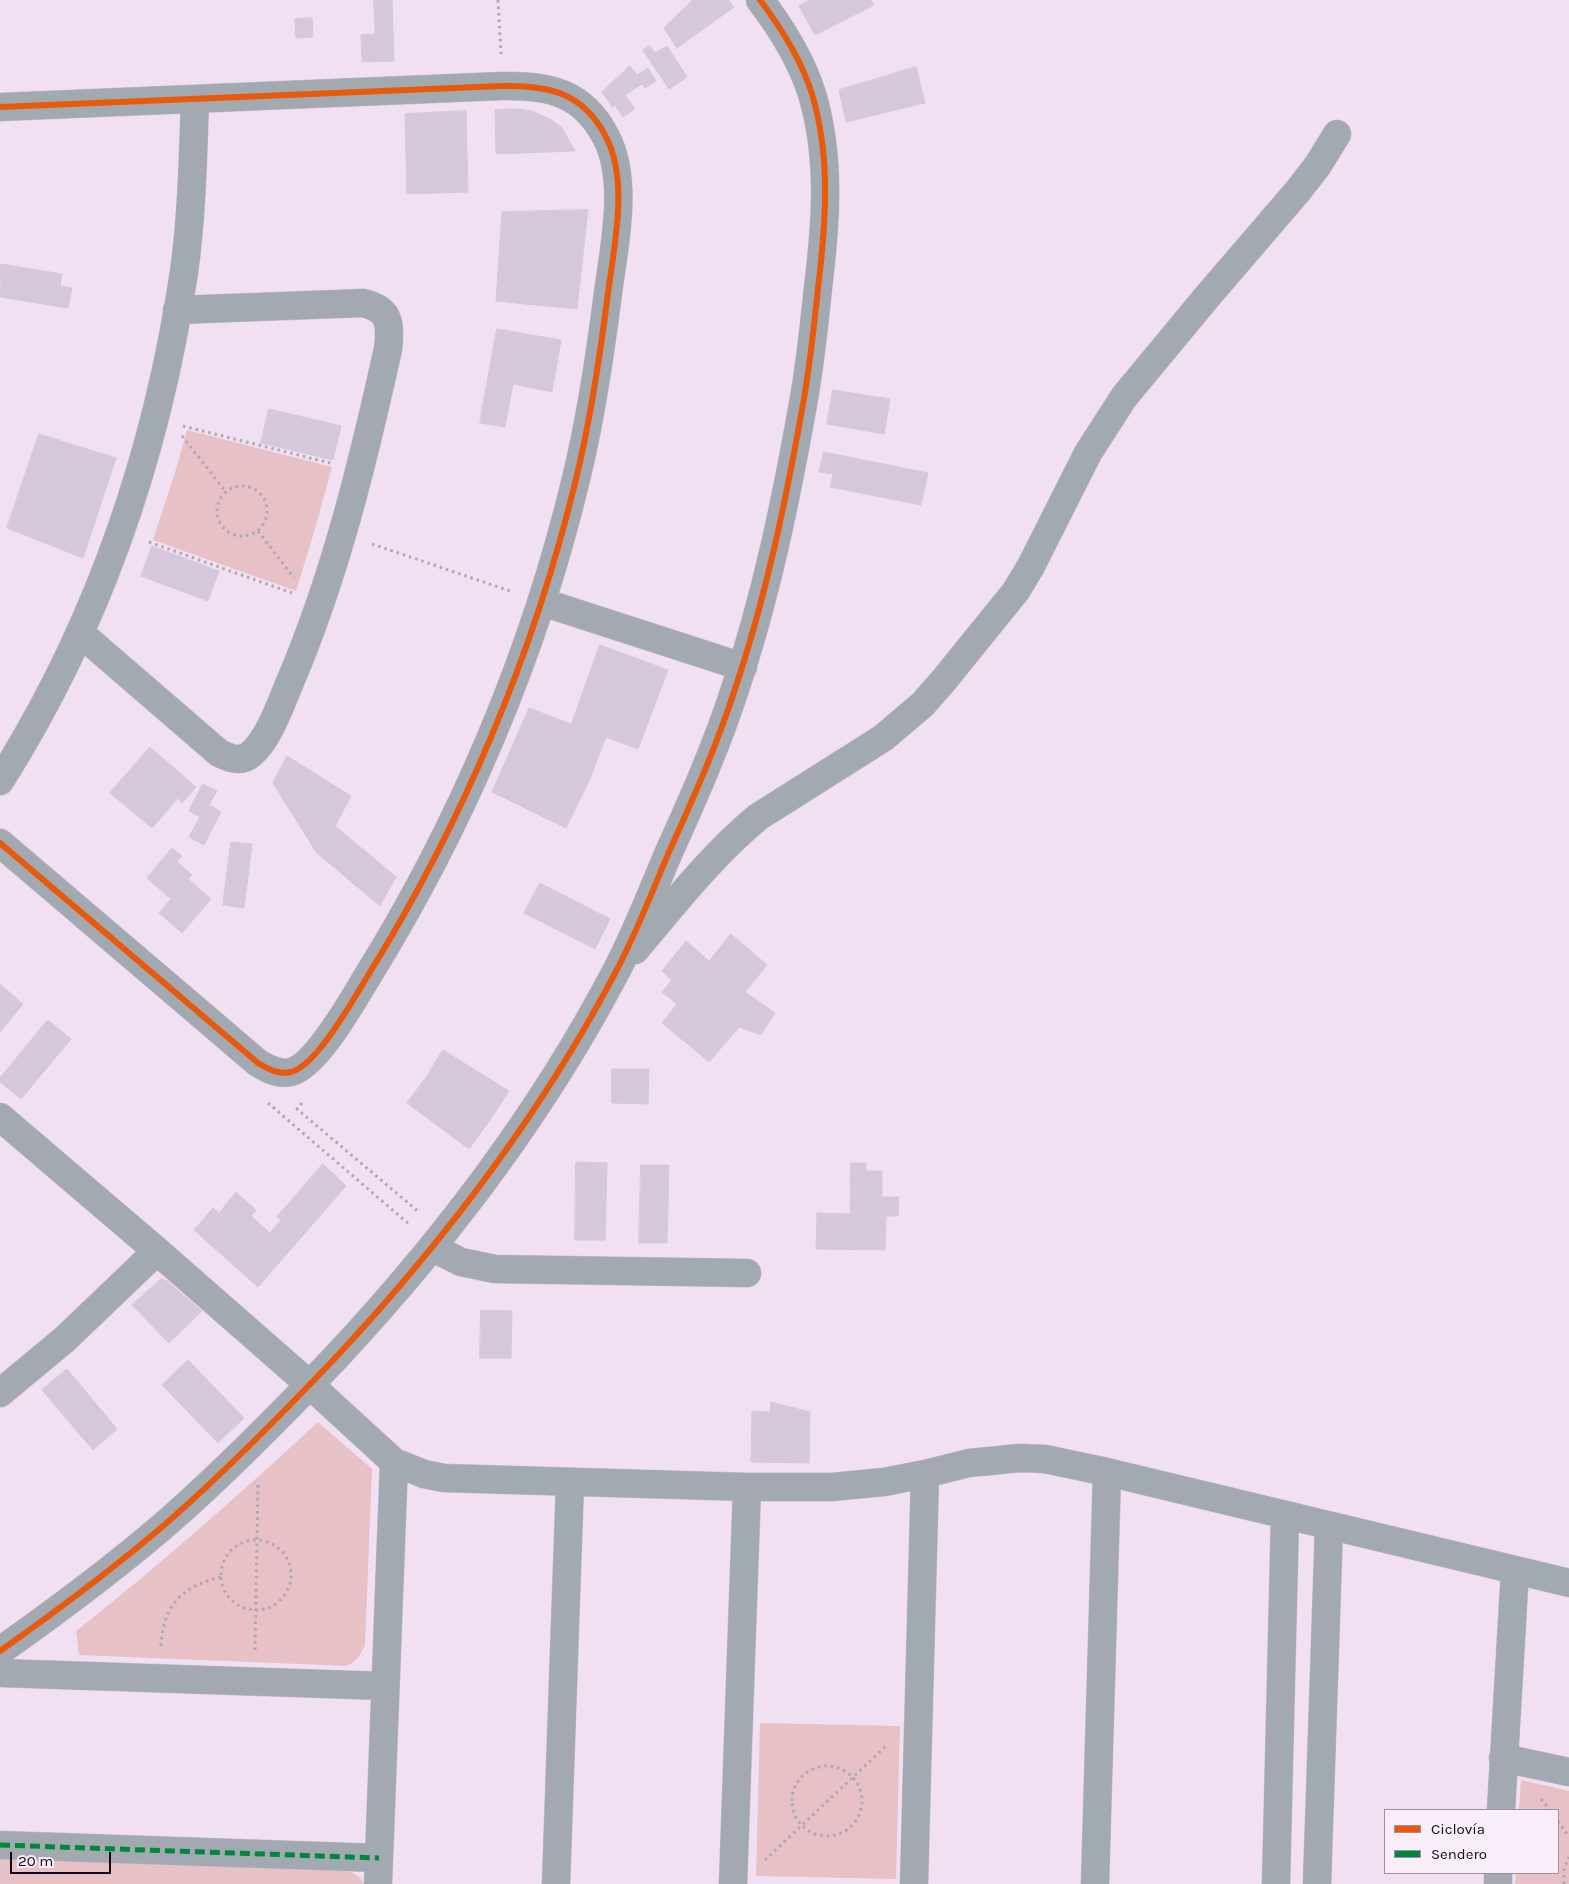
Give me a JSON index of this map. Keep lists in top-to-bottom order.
{
  "legend": ["Ciclovía", "Sendero"],
  "scale_bar": "20 m"
}
